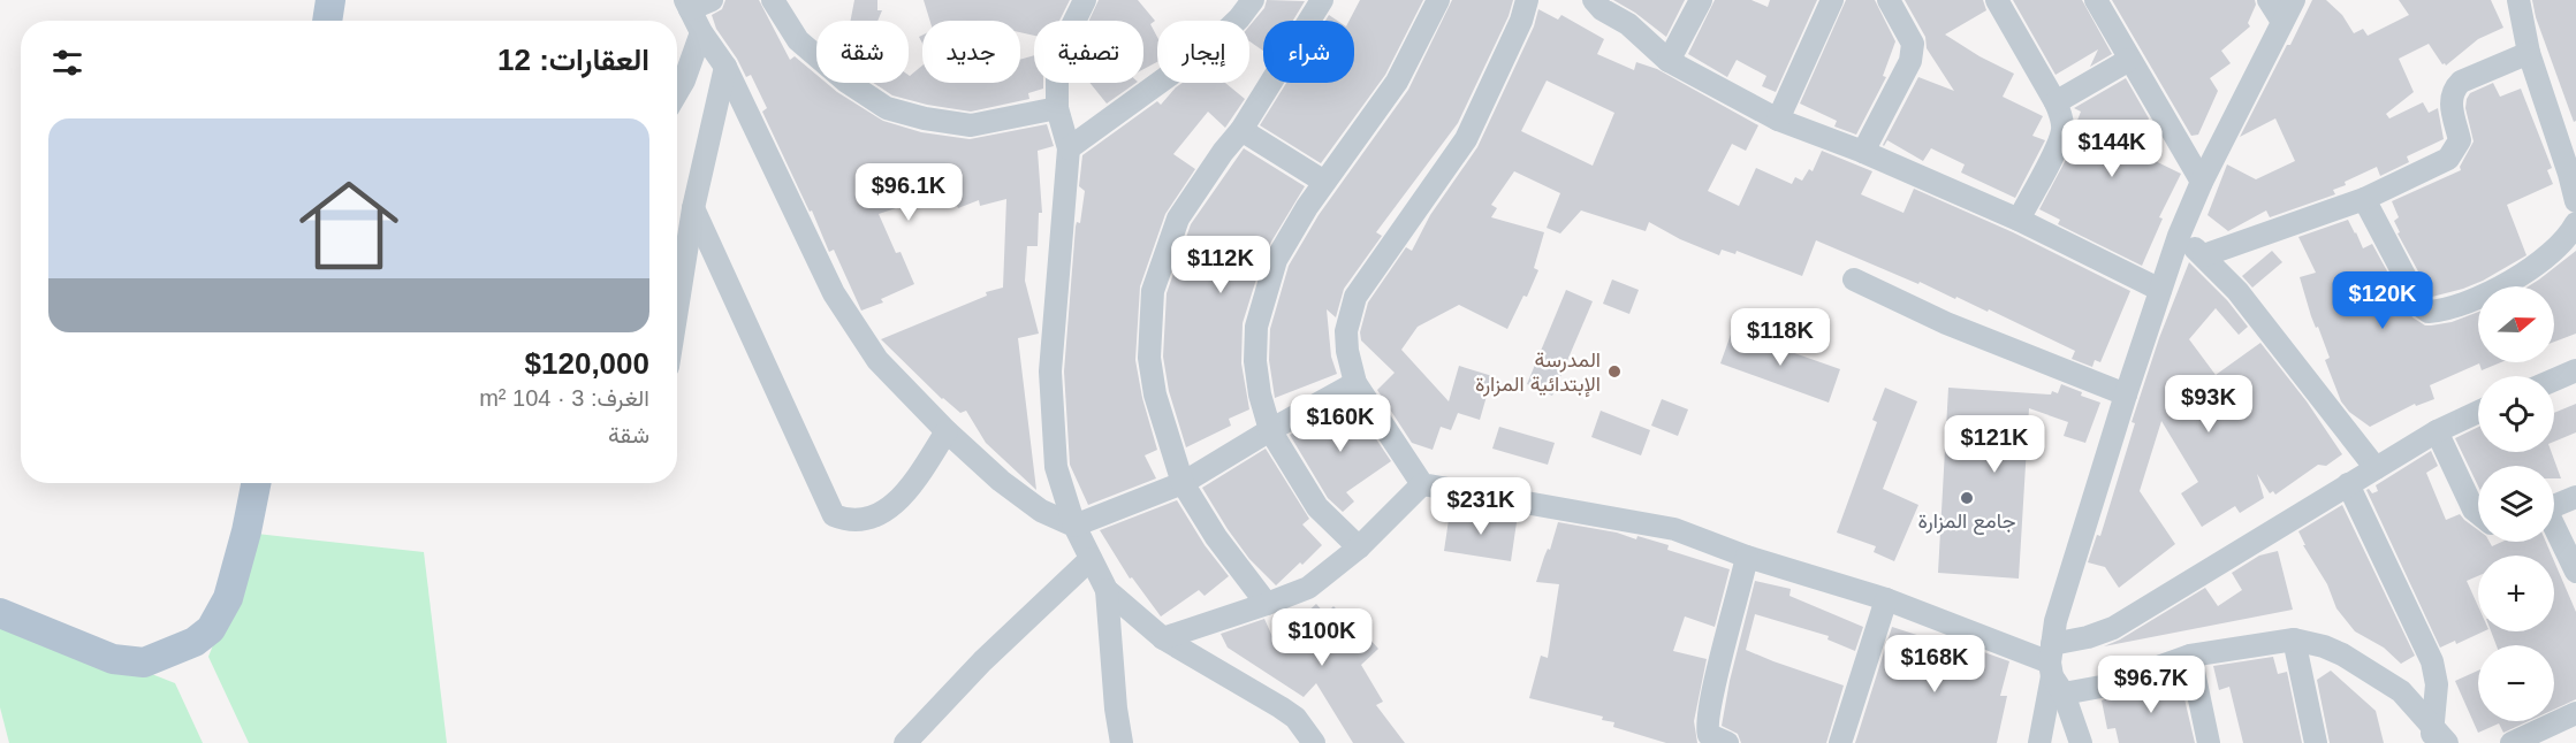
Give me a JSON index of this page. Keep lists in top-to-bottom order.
{
  "places": ["المدرسة الإبتدائية المزارة", "جامع المزارة"],
  "north": "right",
  "page": {
    "chip": [
      "شراء",
      "إيجار",
      "تصفية",
      "جديد",
      "شقة"
    ],
    "heading": "العقارات: 12",
    "list": [
      {
        "name": "$120,000",
        "note": "الغرف: 3 · 104 m² · شقة"
      }
    ],
    "price": [
      "$144K",
      "$96.1K",
      "$112K",
      "$120K",
      "$118K",
      "$93K",
      "$160K",
      "$121K",
      "$231K",
      "$100K",
      "$168K",
      "$96.7K"
    ],
    "map_buttons": ["+", "−"]
  }
}
